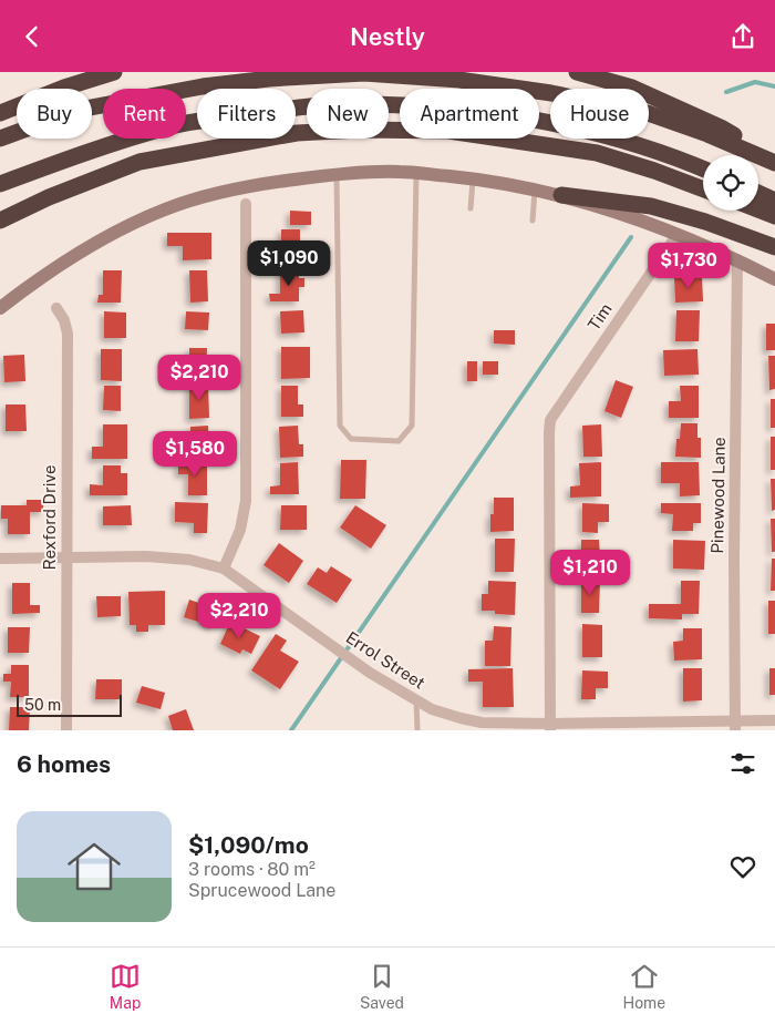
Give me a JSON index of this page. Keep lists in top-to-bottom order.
{
  "streets": {
    "street": [
      "Tim",
      "Pinewood Lane",
      "Rexford Drive",
      "Errol Street"
    ]
  },
  "crossings": [
    ["Tim", "Errol Street"],
    ["Pinewood Lane", "Errol Street"],
    ["Rexford Drive", "Errol Street"]
  ],
  "scale_bar": "50 m",
  "page": {
    "header": "Nestly",
    "chip": [
      "Buy",
      "Rent",
      "Filters",
      "New",
      "Apartment",
      "House"
    ],
    "price": [
      "$1,090",
      "$1,730",
      "$2,210",
      "$1,580",
      "$1,210",
      "$2,210"
    ],
    "scale": "50 m",
    "heading": "6 homes",
    "list": [
      {
        "name": "$1,090/mo",
        "note": "3 rooms · 80 m² · Sprucewood Lane"
      }
    ],
    "tabs": ["Map", "Saved", "Home"]
  }
}
